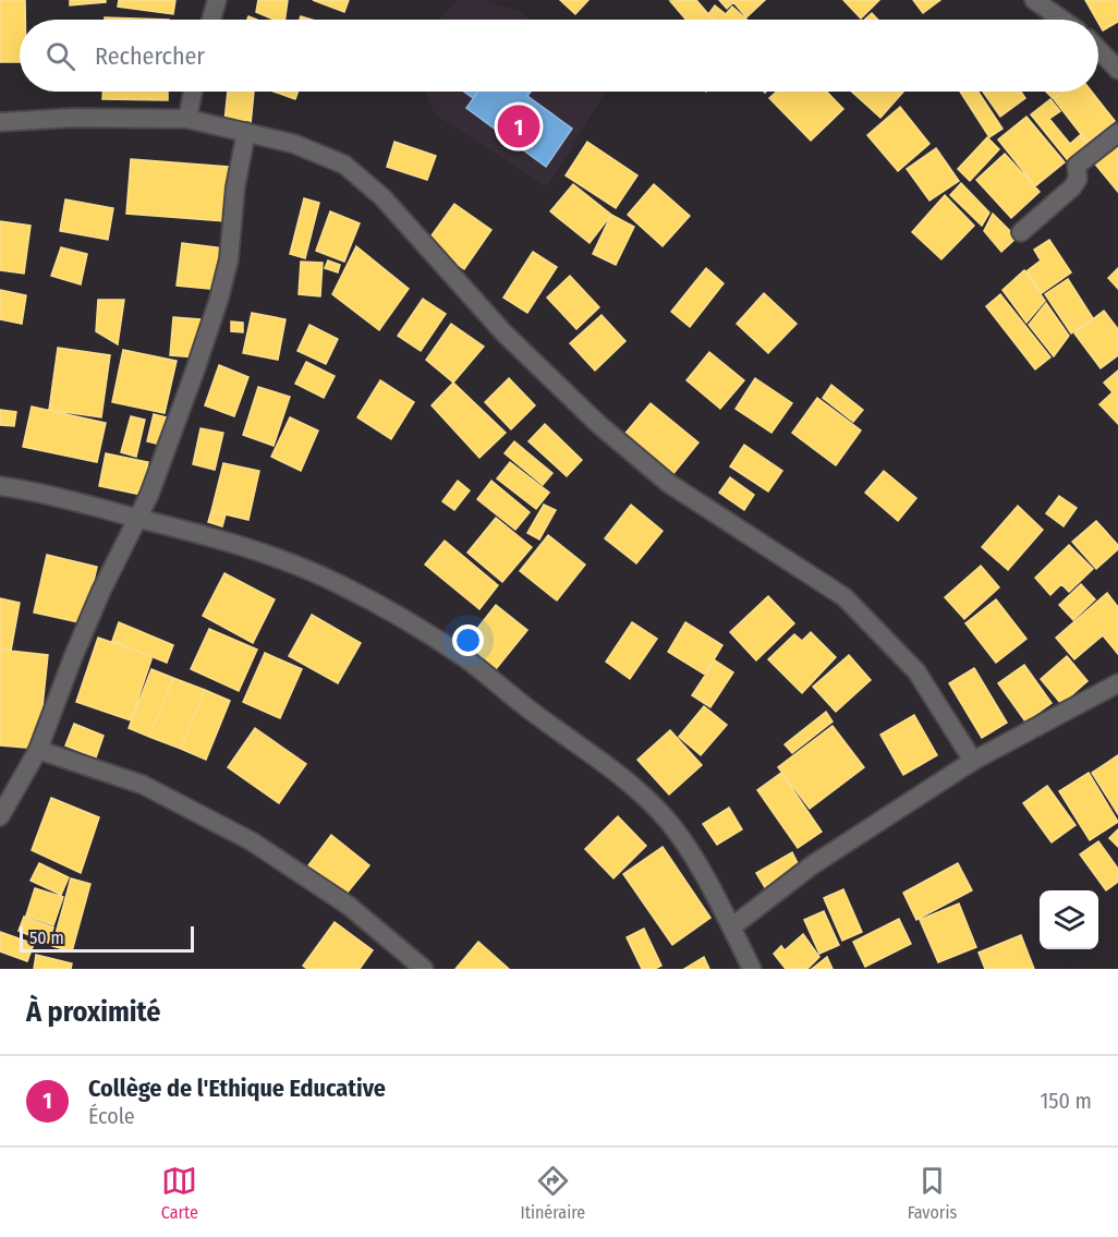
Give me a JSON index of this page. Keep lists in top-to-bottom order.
{
  "scale_bar": "50 m",
  "page": {
    "search": "Rechercher",
    "pins": "1",
    "scale": "50 m",
    "heading": "À proximité",
    "list": [
      {
        "mark": "1",
        "name": "Collège de l'Ethique Educative",
        "note": "École",
        "value": "150 m"
      }
    ],
    "nav": ["Carte", "Itinéraire", "Favoris"]
  }
}
